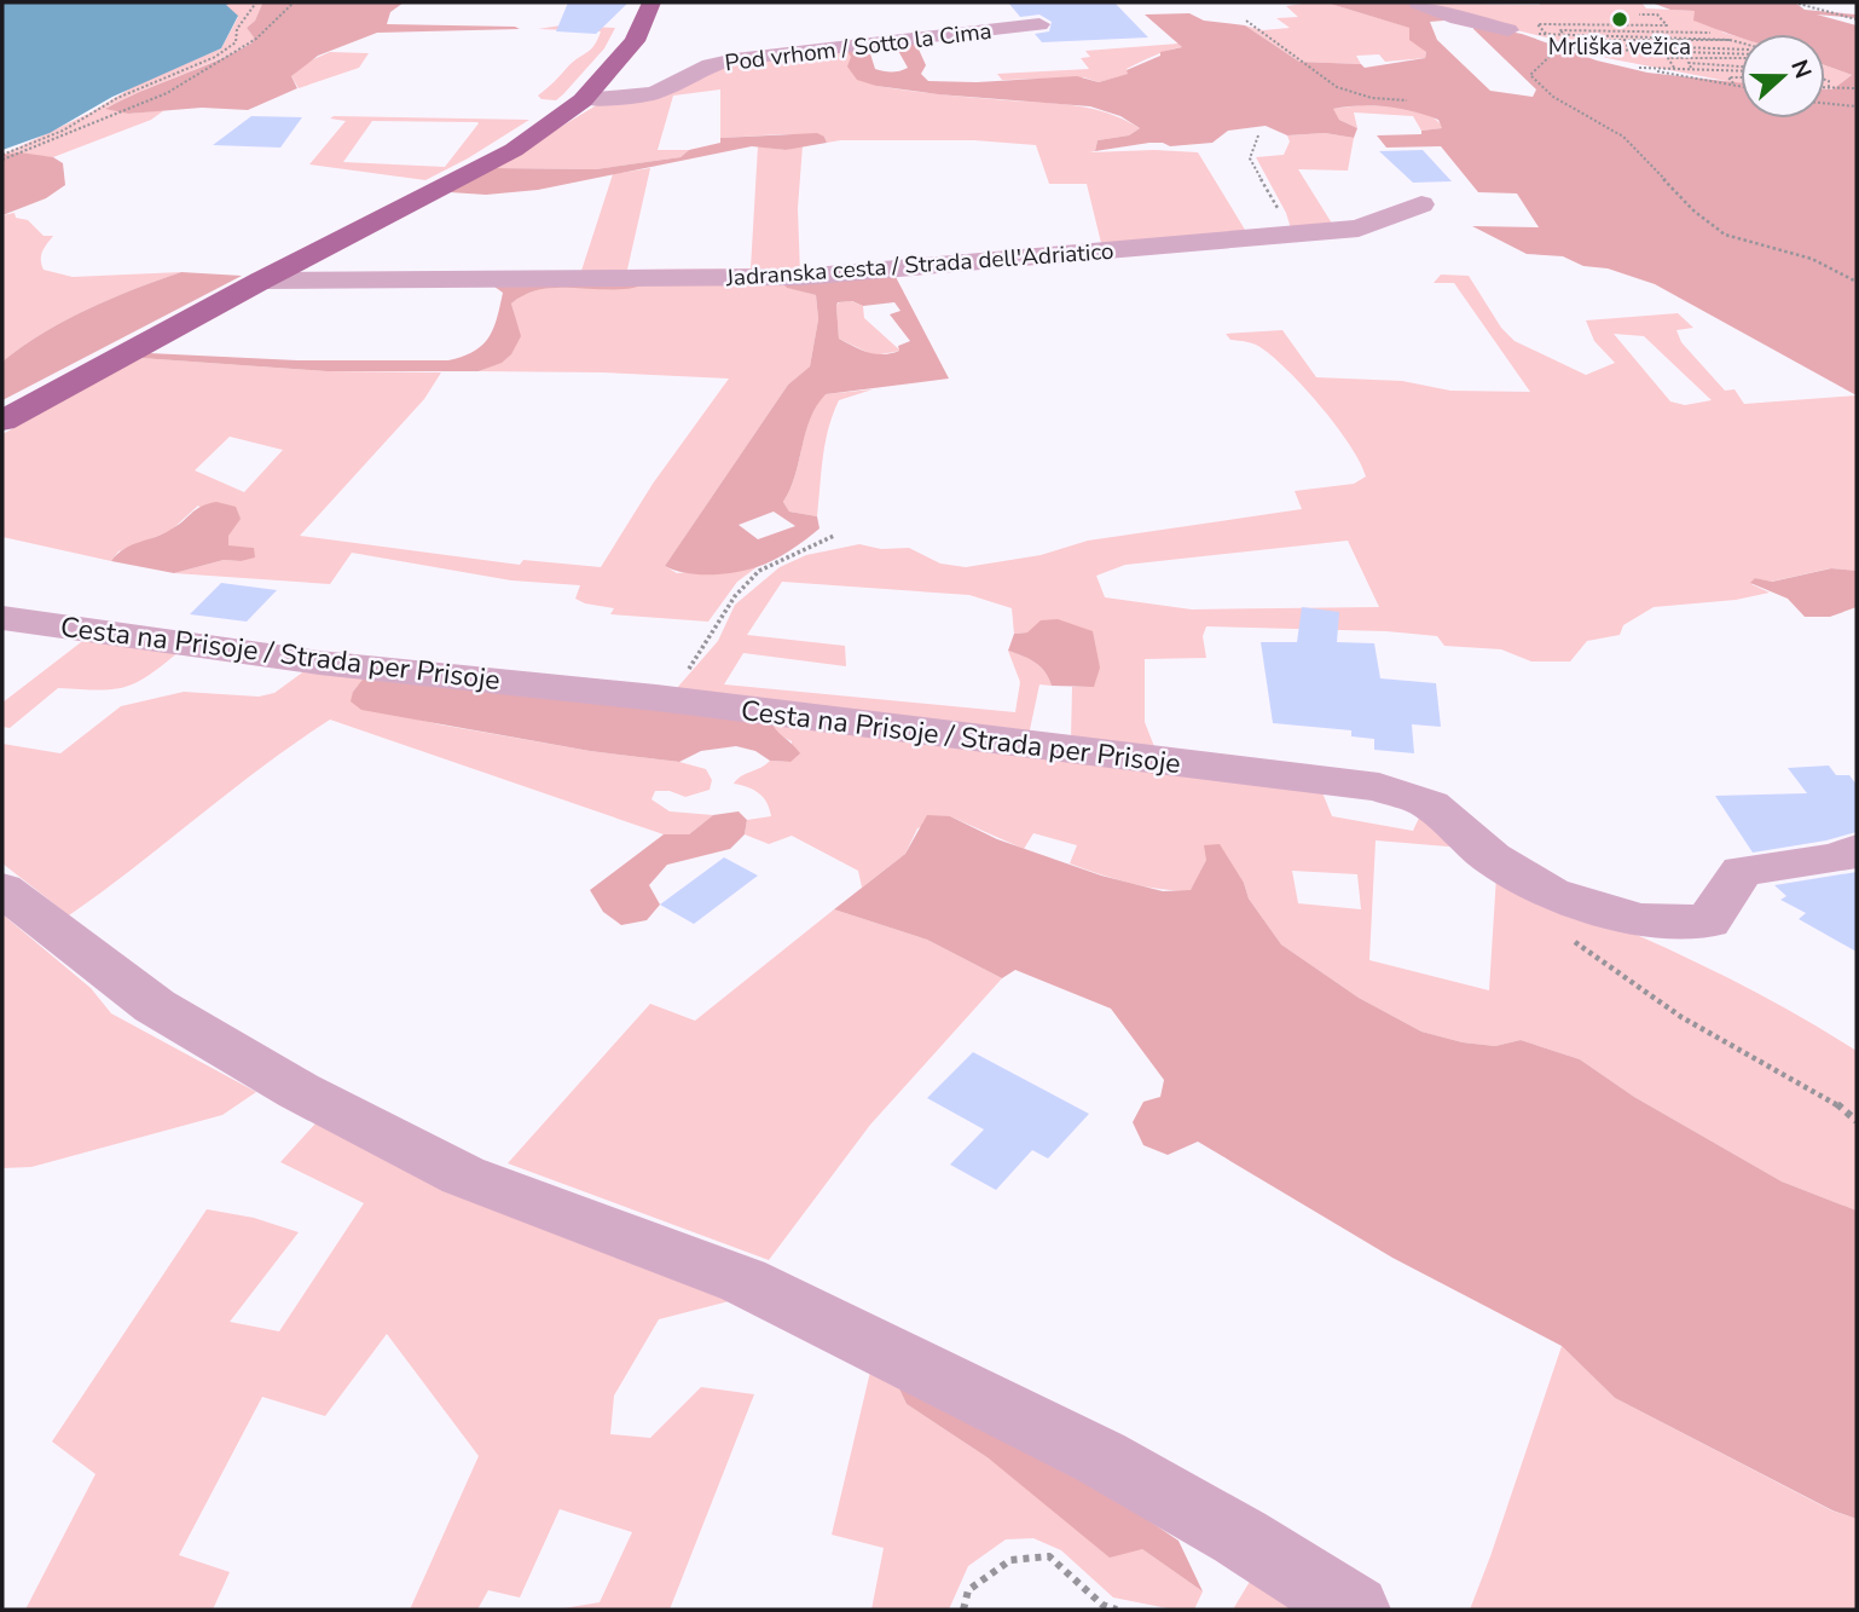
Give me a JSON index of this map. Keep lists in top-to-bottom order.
{
  "streets": {
    "main road": ["Jadranska cesta / Strada dell'Adriatico"],
    "street": ["Pod vrhom / Sotto la Cima", "Cesta na Prisoje / Strada per Prisoje"]
  },
  "crossings": [
    ["Pod vrhom / Sotto la Cima", "Jadranska cesta / Strada dell'Adriatico"]
  ],
  "places": ["Mrliška vežica"],
  "north": "right"
}
